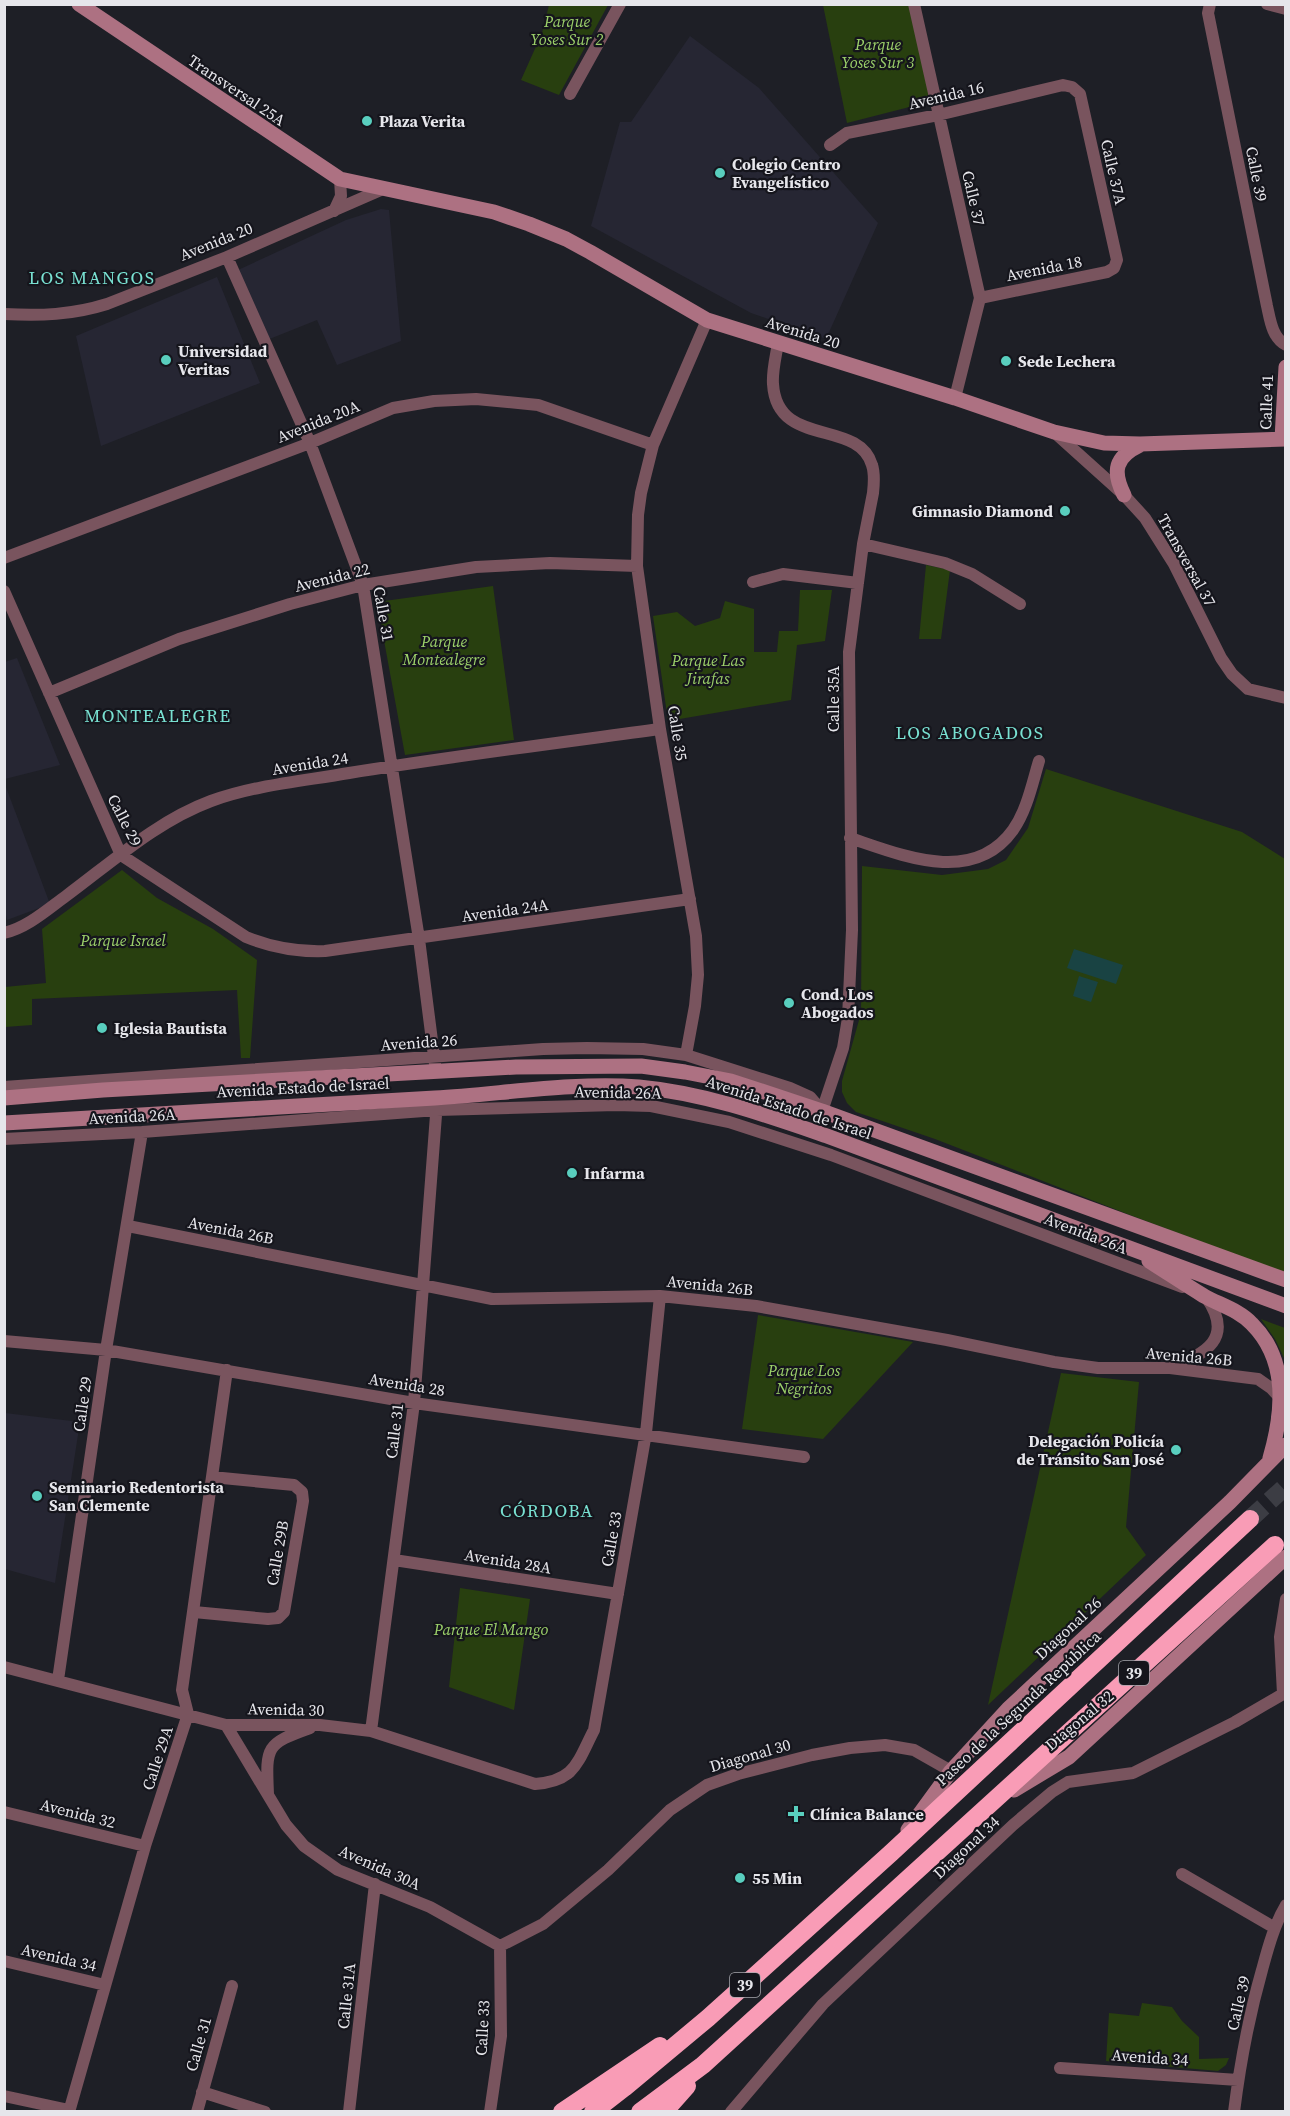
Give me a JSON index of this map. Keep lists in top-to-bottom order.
{
  "streets": {
    "highway": ["39", "Paseo de la Segunda República"],
    "main road": [
      "Transversal 25A",
      "Avenida 20",
      "Calle 41",
      "Avenida Estado de Israel",
      "Diagonal 26"
    ],
    "street": [
      "Avenida 16",
      "Calle 37A",
      "Calle 39",
      "Calle 37",
      "Avenida 18",
      "Avenida 20A",
      "Transversal 37",
      "Avenida 22",
      "Calle 31",
      "Calle 35A",
      "Calle 35",
      "Avenida 24",
      "Calle 29",
      "Avenida 24A",
      "Avenida 26",
      "Avenida 26A",
      "Avenida 26B",
      "Avenida 28",
      "Calle 33",
      "Calle 29B",
      "Avenida 28A",
      "Avenida 30",
      "Diagonal 30",
      "Calle 29A",
      "Avenida 32",
      "Diagonal 34",
      "Avenida 30A",
      "Avenida 34",
      "Calle 31A"
    ]
  },
  "crossings": [
    ["Transversal 25A", "Avenida 20"],
    ["Avenida 16", "Calle 37A"],
    ["Avenida 16", "Calle 37"],
    ["Calle 37A", "Avenida 18"],
    ["Calle 39", "Avenida 34"],
    ["Calle 37", "Avenida 20"],
    ["Calle 37", "Avenida 18"],
    ["Avenida 20", "Calle 41"],
    ["Avenida 20", "Transversal 37"],
    ["Avenida 20", "Calle 31"],
    ["Avenida 20", "Calle 35A"],
    ["Avenida 20", "Calle 35"],
    ["Avenida 20A", "Calle 31"],
    ["Avenida 20A", "Calle 35"],
    ["Avenida 22", "Calle 31"],
    ["Avenida 22", "Calle 35"],
    ["Avenida 22", "Calle 29"],
    ["Calle 31", "Avenida 24"],
    ["Calle 31", "Avenida 24A"],
    ["Calle 31", "Avenida 26"],
    ["Calle 31", "Avenida Estado de Israel"],
    ["Calle 31", "Avenida 26A"],
    ["Calle 31", "Avenida 26B"],
    ["Calle 31", "Avenida 28"],
    ["Calle 31", "Avenida 28A"],
    ["Calle 31", "Avenida 30"],
    ["Calle 35A", "Avenida 26"],
    ["Calle 35A", "Avenida Estado de Israel"],
    ["Calle 35", "Avenida 24"],
    ["Calle 35", "Avenida 24A"],
    ["Calle 35", "Avenida 26"],
    ["Avenida 24", "Calle 29"],
    ["Calle 29", "Avenida 24A"],
    ["Calle 29", "Avenida 26A"],
    ["Calle 29", "Avenida 26B"],
    ["Calle 29", "Avenida 28"],
    ["Calle 29", "Avenida 30"],
    ["Avenida 26", "Avenida Estado de Israel"],
    ["Avenida Estado de Israel", "Avenida 26A"],
    ["Avenida 26B", "Calle 33"],
    ["Avenida 28", "Calle 33"],
    ["Avenida 28", "Calle 29A"],
    ["Calle 33", "Avenida 28A"],
    ["Calle 33", "Avenida 30"],
    ["Calle 33", "Diagonal 30"],
    ["Calle 33", "Avenida 30A"],
    ["Calle 29B", "Calle 29A"],
    ["Diagonal 26", "Paseo de la Segunda República"],
    ["Diagonal 26", "Diagonal 30"],
    ["Avenida 30", "Calle 29A"],
    ["Avenida 30", "Avenida 30A"],
    ["Diagonal 30", "Avenida 30A"],
    ["Calle 29A", "Avenida 32"],
    ["Calle 29A", "Avenida 34"],
    ["Avenida 30A", "Calle 31A"]
  ],
  "districts": [
    "LOS MANGOS",
    "MONTEALEGRE",
    "LOS ABOGADOS",
    "CÓRDOBA"
  ],
  "parks": [
    "Parque Yoses Sur 2",
    "Parque Yoses Sur 3",
    "Parque Montealegre",
    "Parque Las Jirafas",
    "Parque Israel",
    "Parque Los Negritos",
    "Parque El Mango"
  ],
  "places": {
    "other": [
      "Plaza Verita",
      "Colegio Centro Evangelístico",
      "Universidad Veritas",
      "Sede Lechera",
      "Gimnasio Diamond",
      "Cond. Los Abogados",
      "Iglesia Bautista",
      "Infarma",
      "Delegación Policía de Tránsito San José",
      "Seminario Redentorista San Clemente",
      "55 Min"
    ],
    "health": ["Clínica Balance"]
  }
}
